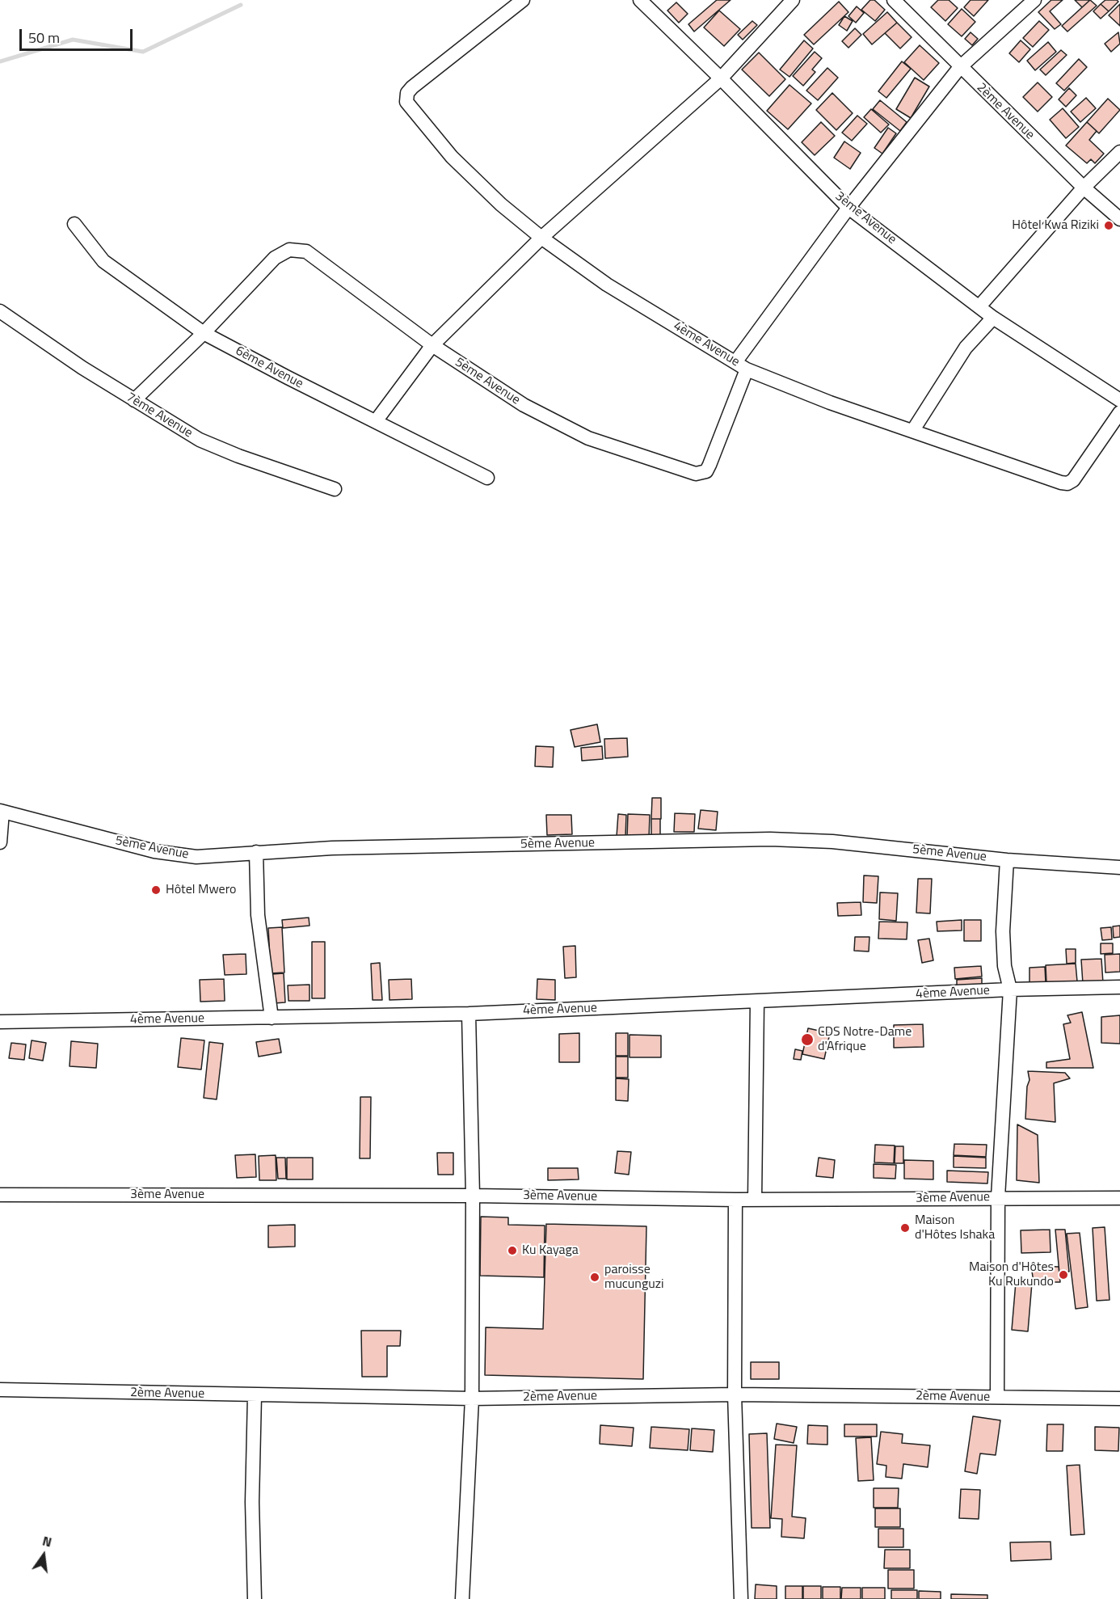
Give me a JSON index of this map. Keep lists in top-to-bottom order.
{
  "streets": {
    "street": [
      "2ème Avenue",
      "3ème Avenue",
      "4ème Avenue",
      "6ème Avenue",
      "5ème Avenue",
      "7ème Avenue"
    ]
  },
  "crossings": [
    ["4ème Avenue", "5ème Avenue"],
    ["6ème Avenue", "5ème Avenue"]
  ],
  "places": [
    "Hôtel Kwa Riziki",
    "Hôtel Mwero",
    "CDS Notre-Dame d'Afrique",
    "Maison d'Hôtes Ishaka",
    "Ku Kayaga",
    "Maison d'Hôtes Ku Rukundo",
    "paroisse mucunguzi"
  ],
  "scale_bar": "50 m",
  "north": "top"
}
